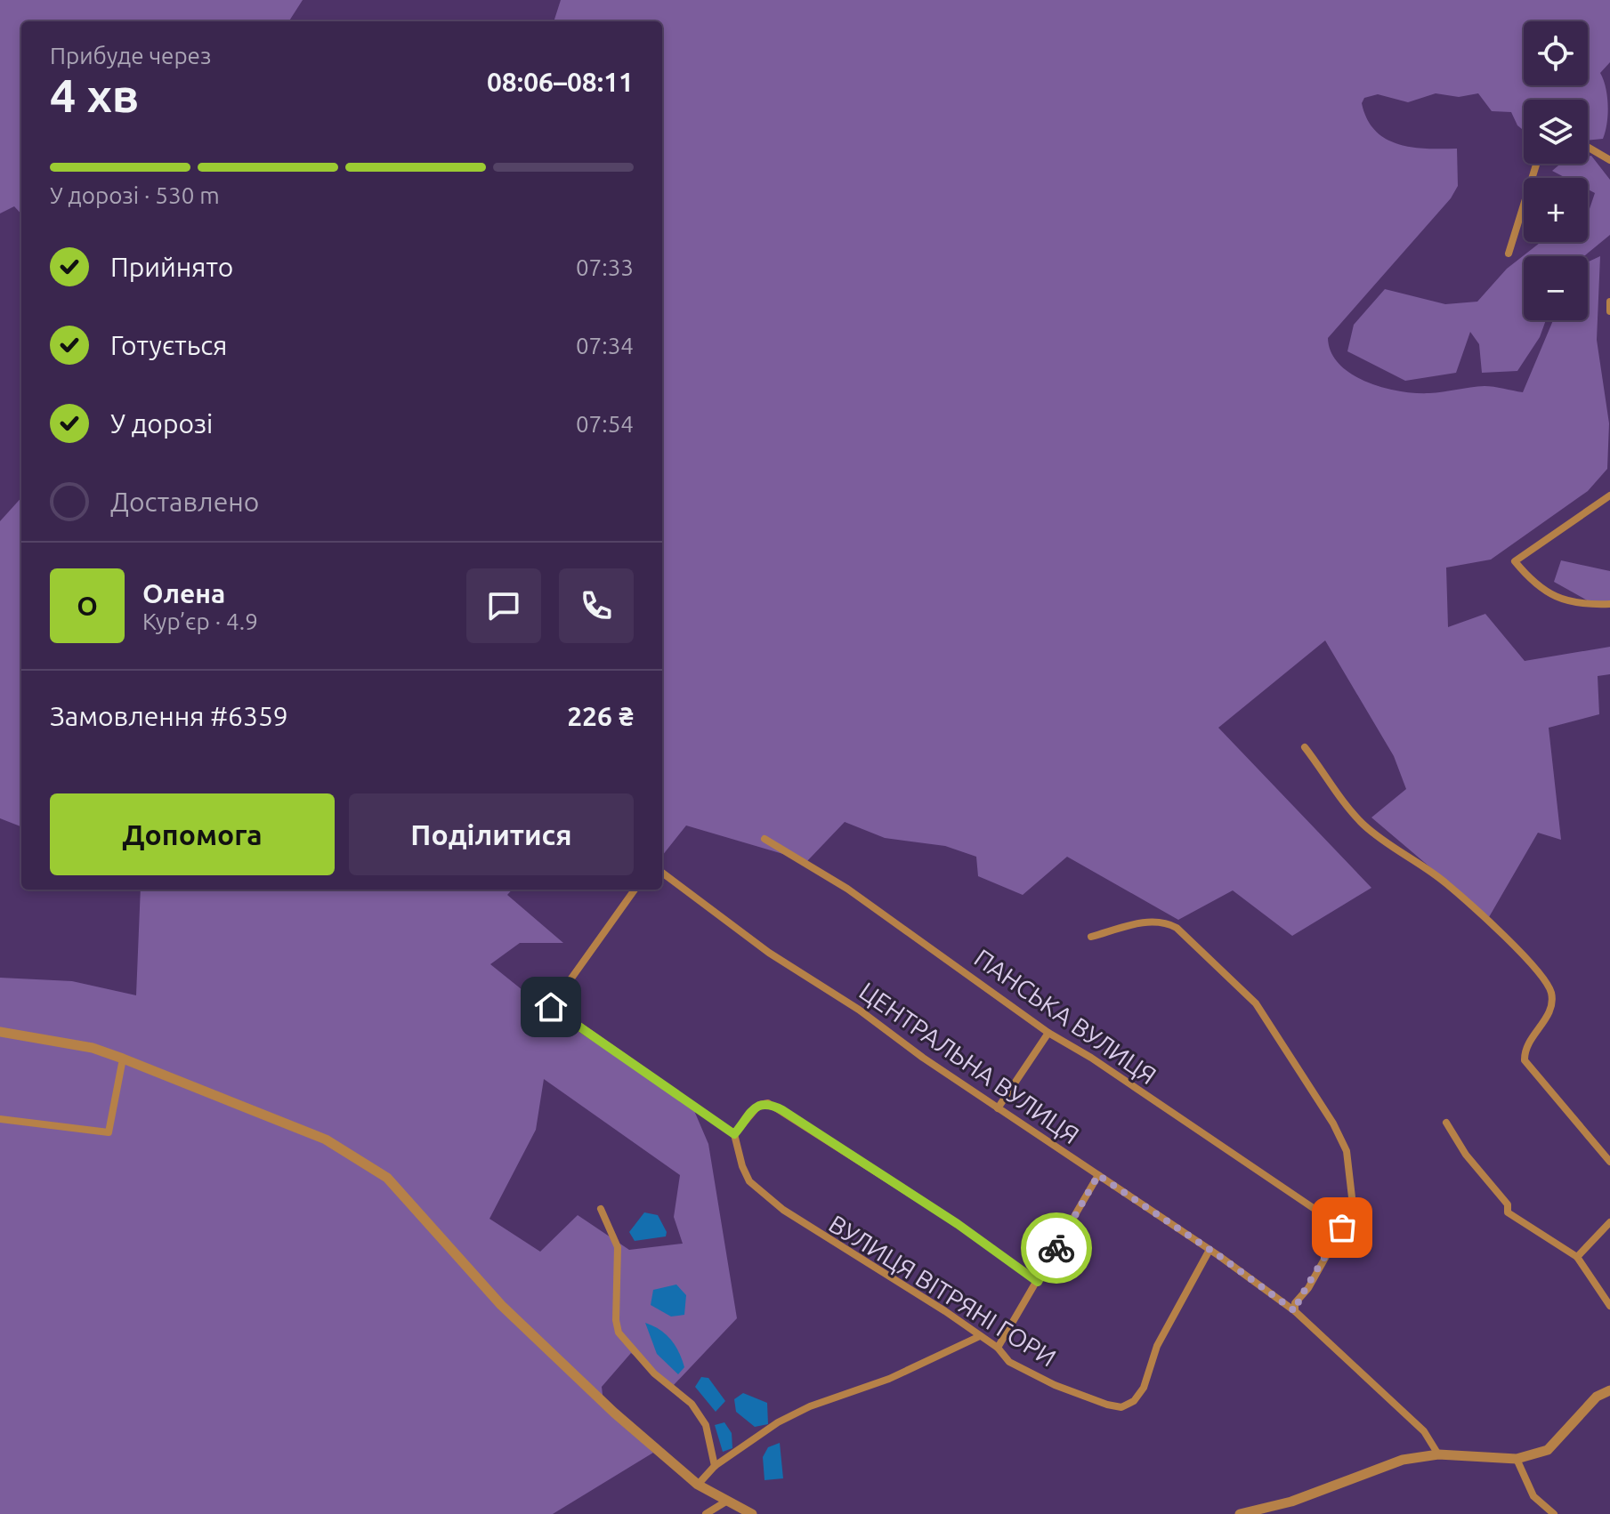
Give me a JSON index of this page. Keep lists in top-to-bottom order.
{
  "streets": {
    "street": ["ПАНСЬКА ВУЛИЦЯ", "ЦЕНТРАЛЬНА ВУЛИЦЯ", "ВУЛИЦЯ ВІТРЯНІ ГОРИ"]
  },
  "crossings": [
    ["ЦЕНТРАЛЬНА ВУЛИЦЯ", "ВУЛИЦЯ ВІТРЯНІ ГОРИ"]
  ],
  "page": {
    "map_buttons": ["+", "−"],
    "heading": ["4 хв", "Прибуде через", "08:06–08:11"],
    "panel": [
      "Олена",
      "Кур’єр · 4.9",
      "Замовлення #6359",
      "226 ₴"
    ],
    "bar": "У дорозі · 530 m",
    "list": [
      ["Прийнято", "07:33"],
      ["Готується", "07:34"],
      ["У дорозі", "07:54"],
      "Доставлено"
    ],
    "round": "О",
    "buttons": ["Допомога", "Поділитися"]
  }
}
